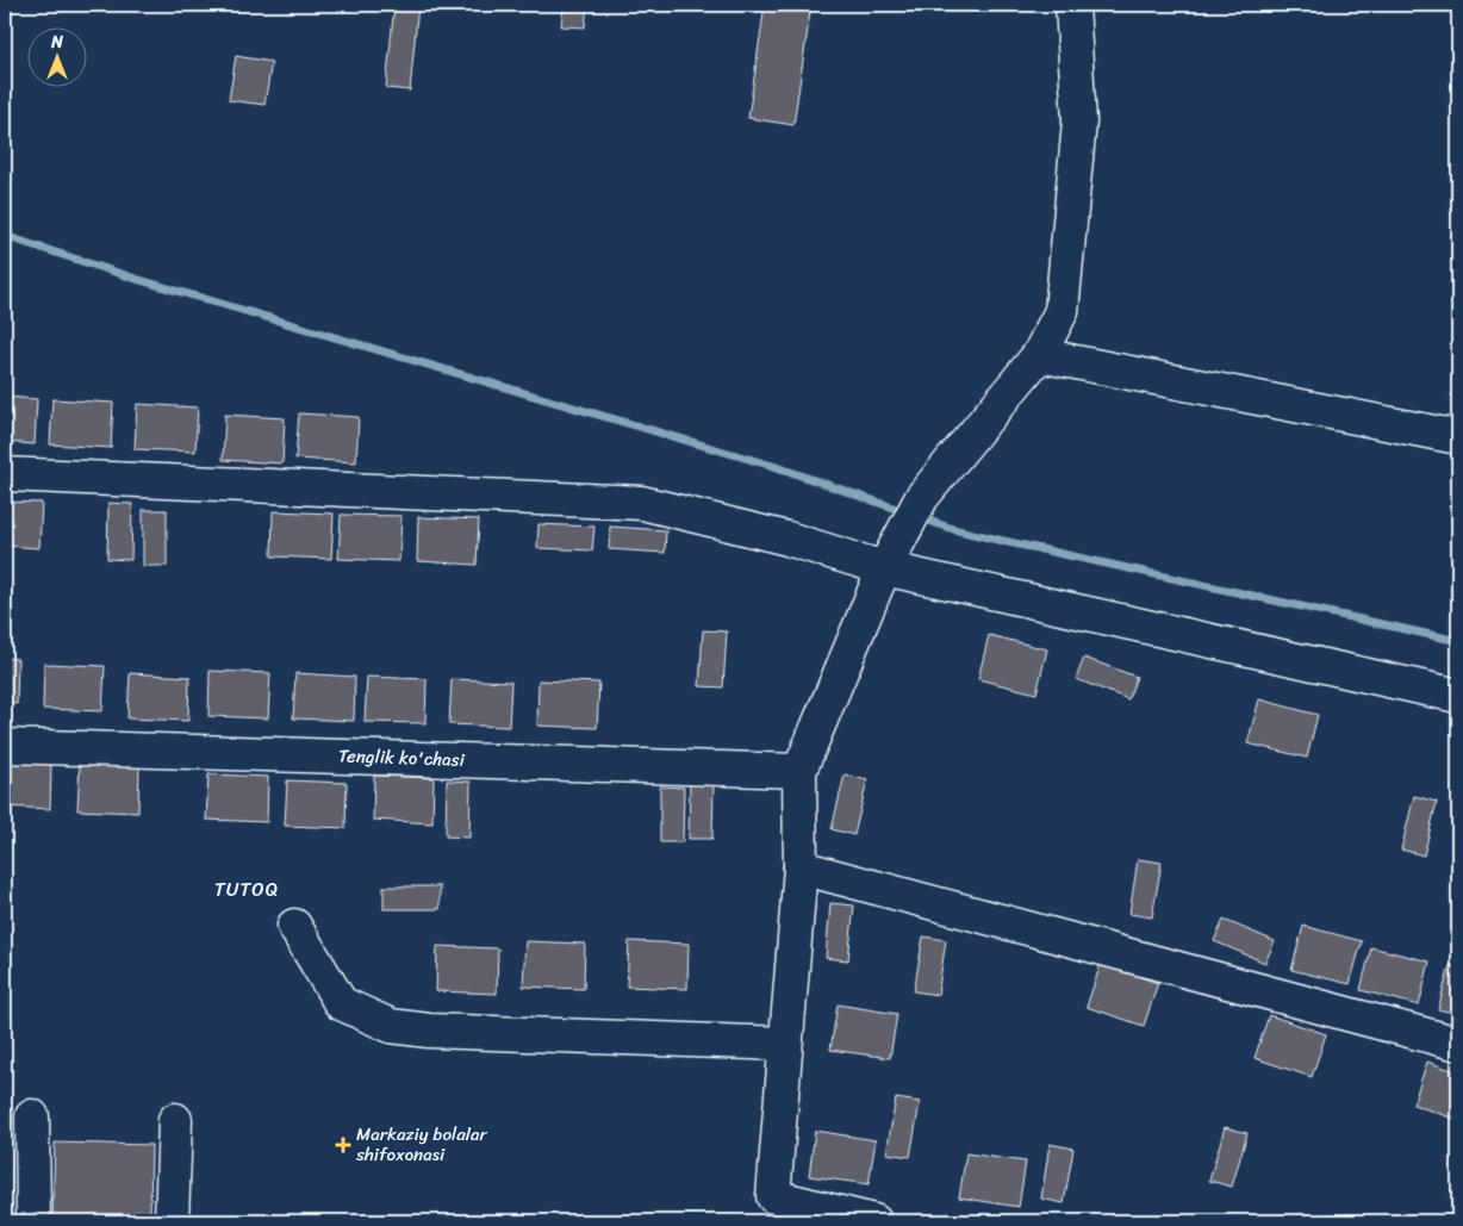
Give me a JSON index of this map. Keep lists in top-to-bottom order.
{
  "streets": {
    "street": ["Tenglik ko'chasi"]
  },
  "districts": ["TUTOQ"],
  "places": {
    "health": ["Markaziy bolalar shifoxonasi"]
  },
  "north": "top"
}
